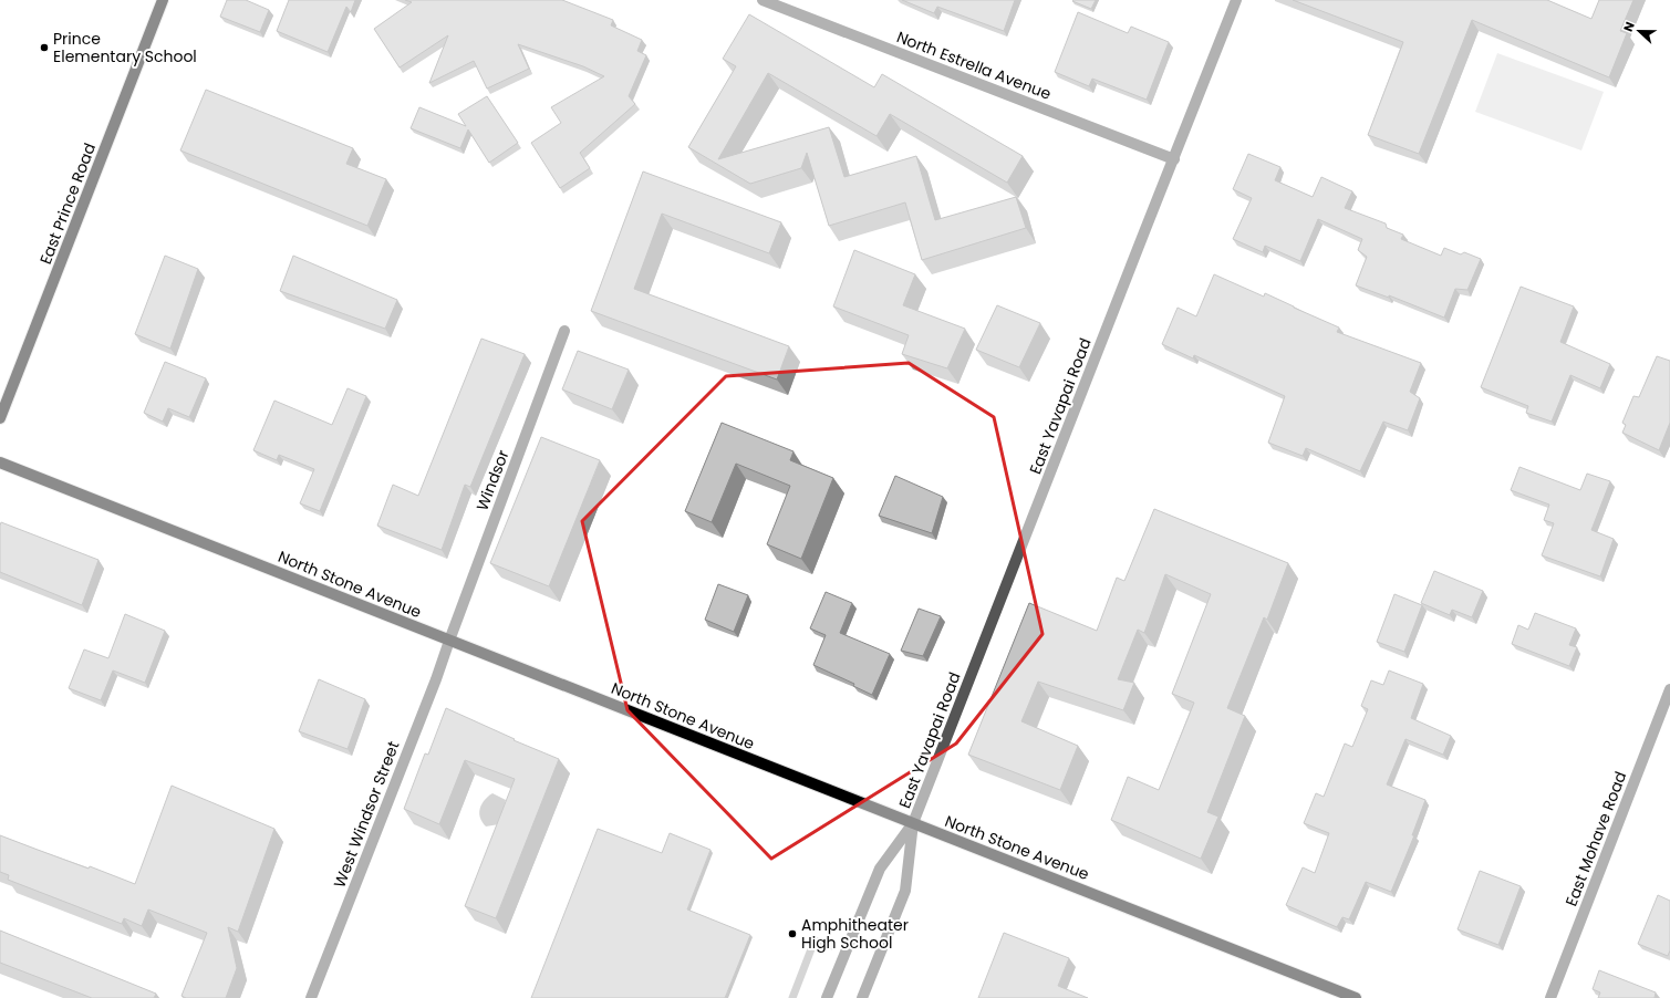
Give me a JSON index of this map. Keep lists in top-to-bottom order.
{
  "streets": {
    "main road": ["East Prince Road", "North Stone Avenue"],
    "street": [
      "North Estrella Avenue",
      "East Yavapai Road",
      "Windsor",
      "West Windsor Street",
      "East Mohave Road"
    ]
  },
  "crossings": [
    ["North Estrella Avenue", "East Yavapai Road"],
    ["East Yavapai Road", "North Stone Avenue"],
    ["Windsor", "North Stone Avenue"],
    ["Windsor", "West Windsor Street"],
    ["North Stone Avenue", "West Windsor Street"]
  ],
  "places": ["Prince Elementary School", "Amphitheater High School"],
  "north": "left"
}
